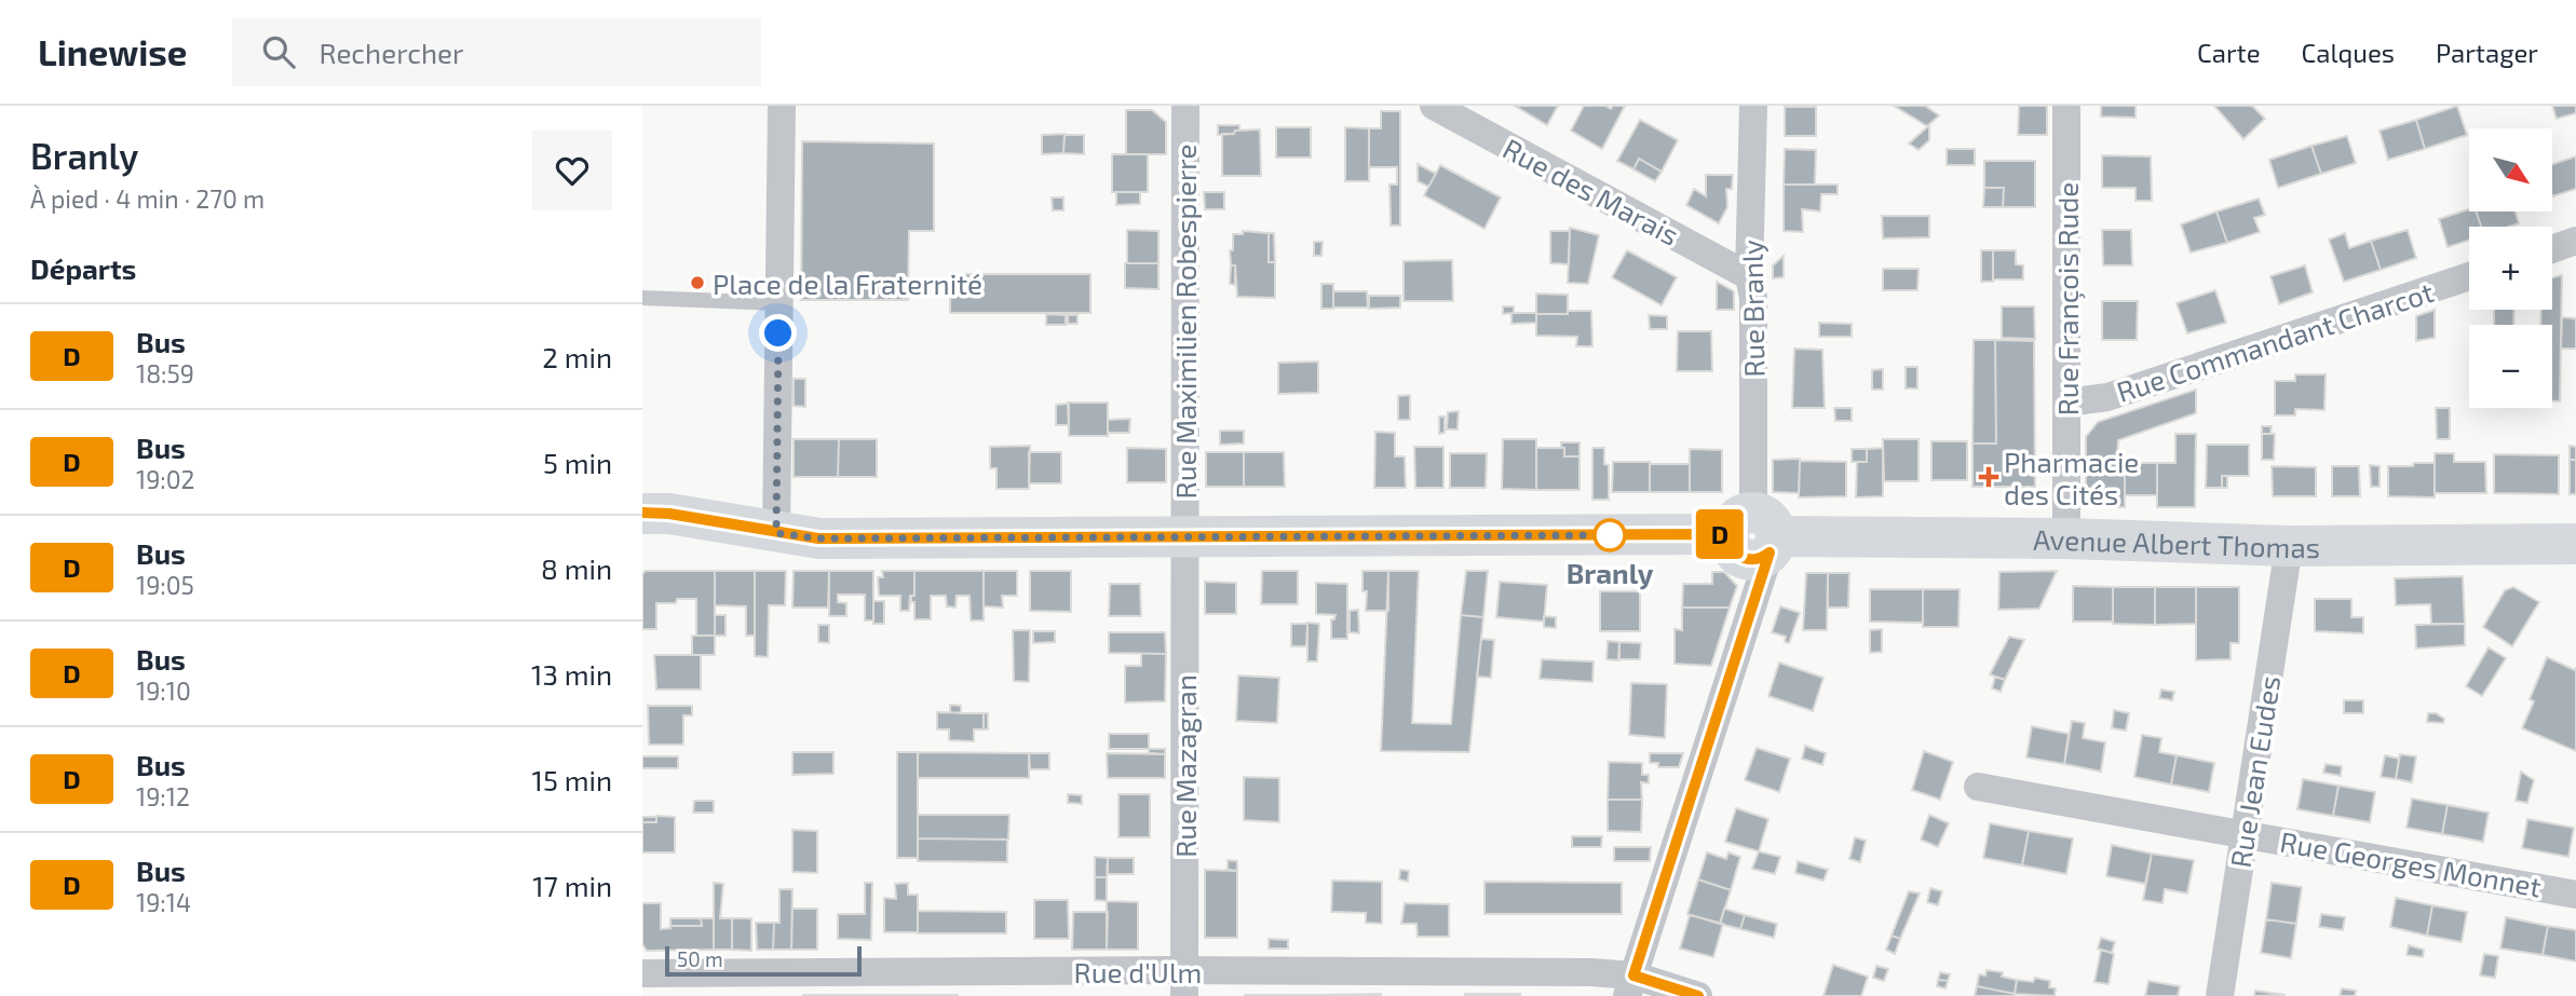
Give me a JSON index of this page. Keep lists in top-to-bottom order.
{
  "streets": {
    "main road": ["Avenue Albert Thomas"],
    "street": [
      "Rue des Marais",
      "Rue François Rude",
      "Rue Branly",
      "Rue Maximilien Robespierre",
      "Rue Commandant Charcot",
      "Rue Mazagran",
      "Rue Jean Eudes",
      "Rue Georges Monnet",
      "Rue d'Ulm"
    ]
  },
  "crossings": [
    ["Rue des Marais", "Rue Branly"],
    ["Rue François Rude", "Rue Commandant Charcot"],
    ["Rue François Rude", "Avenue Albert Thomas"],
    ["Rue Branly", "Avenue Albert Thomas"],
    ["Rue Branly", "Rue d'Ulm"],
    ["Rue Maximilien Robespierre", "Avenue Albert Thomas"],
    ["Rue Maximilien Robespierre", "Rue Mazagran"],
    ["Avenue Albert Thomas", "Rue Mazagran"],
    ["Avenue Albert Thomas", "Rue Jean Eudes"],
    ["Rue Mazagran", "Rue d'Ulm"],
    ["Rue Jean Eudes", "Rue Georges Monnet"]
  ],
  "places": {
    "other": ["Place de la Fraternité", "Branly"],
    "health": ["Pharmacie des Cités"]
  },
  "lines": ["bus line D"],
  "scale_bar": "50 m",
  "north": "bottom right",
  "page": {
    "header": "Linewise",
    "search": "Rechercher",
    "nav": ["Carte", "Calques", "Partager"],
    "heading": [
      ["Branly", "À pied · 4 min · 270 m"],
      "Départs"
    ],
    "on_map": "D",
    "map_buttons": ["+", "−"],
    "list": [
      {
        "mark": "D",
        "name": "Bus",
        "note": "18:59",
        "value": "2 min"
      },
      {
        "mark": "D",
        "name": "Bus",
        "note": "19:02",
        "value": "5 min"
      },
      {
        "mark": "D",
        "name": "Bus",
        "note": "19:05",
        "value": "8 min"
      },
      {
        "mark": "D",
        "name": "Bus",
        "note": "19:10",
        "value": "13 min"
      },
      {
        "mark": "D",
        "name": "Bus",
        "note": "19:12",
        "value": "15 min"
      },
      {
        "mark": "D",
        "name": "Bus",
        "note": "19:14",
        "value": "17 min"
      }
    ],
    "scale": "50 m"
  }
}
